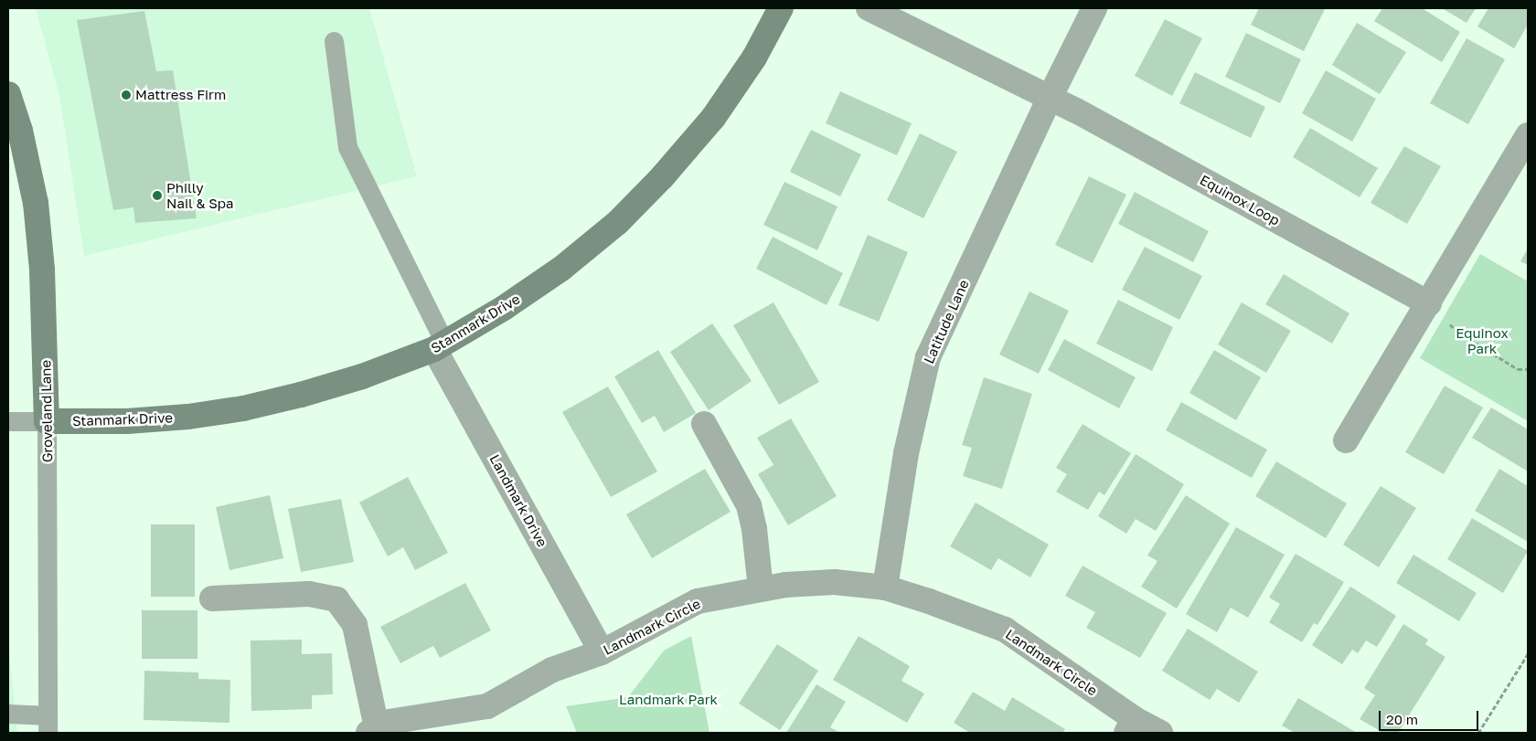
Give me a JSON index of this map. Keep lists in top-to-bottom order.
{
  "streets": {
    "main road": ["Stanmark Drive", "Groveland Lane"],
    "street": [
      "Equinox Loop",
      "Latitude Lane",
      "Landmark Drive",
      "Landmark Circle"
    ]
  },
  "crossings": [
    ["Equinox Loop", "Latitude Lane"],
    ["Latitude Lane", "Landmark Circle"],
    ["Stanmark Drive", "Groveland Lane"],
    ["Stanmark Drive", "Landmark Drive"],
    ["Landmark Drive", "Landmark Circle"]
  ],
  "parks": ["Equinox Park", "Landmark Park"],
  "places": ["Mattress Firm", "Philly Nail & Spa"],
  "scale_bar": "20 m"
}
